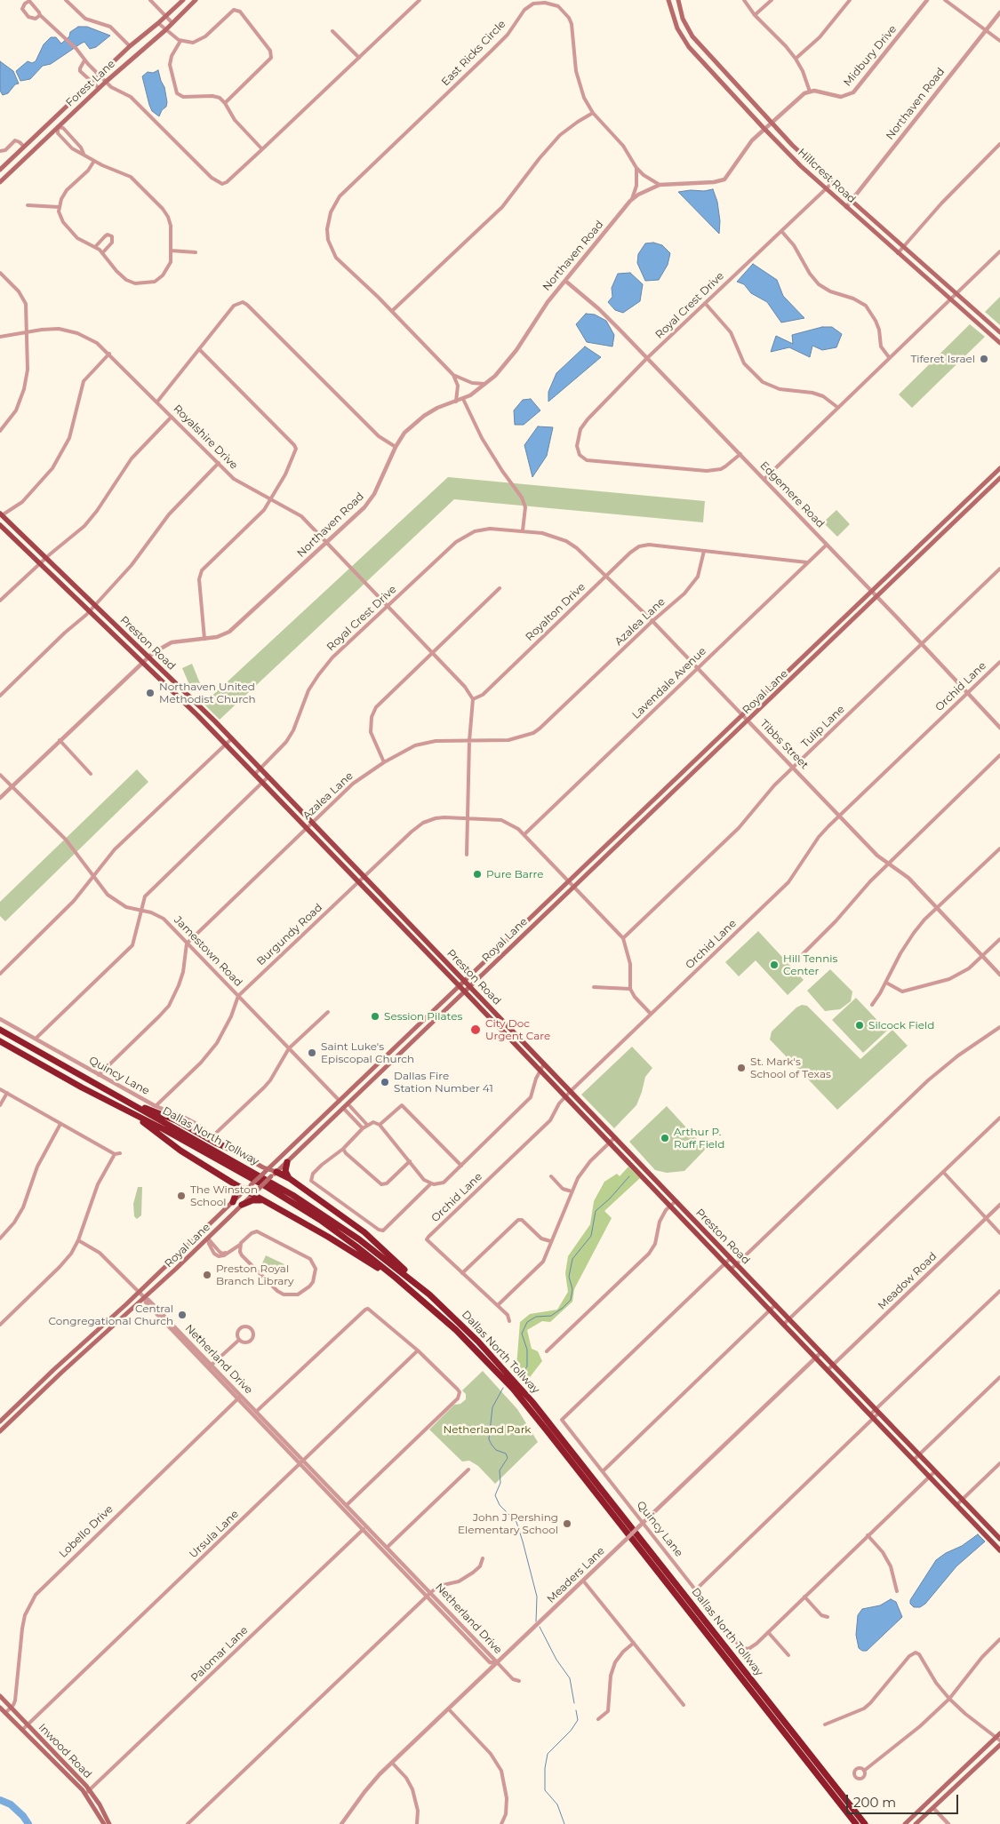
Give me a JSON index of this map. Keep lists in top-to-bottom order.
{
  "streets": {
    "highway": ["Dallas North Tollway"],
    "main road": [
      "Forest Lane",
      "Hillcrest Road",
      "Preston Road",
      "Royal Lane",
      "Quincy Lane",
      "Inwood Road"
    ],
    "street": [
      "East Ricks Circle",
      "Midbury Drive",
      "Northaven Road",
      "Royal Crest Drive",
      "Royalshire Drive",
      "Edgemere Road",
      "Royalton Drive",
      "Azalea Lane",
      "Lavendale Avenue",
      "Orchid Lane",
      "Tulip Lane",
      "Tibbs Street",
      "Burgundy Road",
      "Jamestown Road",
      "Meadow Road",
      "Netherland Drive",
      "Lobello Drive",
      "Ursula Lane",
      "Meaders Lane",
      "Palomar Lane"
    ]
  },
  "crossings": [
    ["East Ricks Circle", "Northaven Road"],
    ["Northaven Road", "Hillcrest Road"],
    ["Northaven Road", "Royalshire Drive"],
    ["Northaven Road", "Edgemere Road"],
    ["Northaven Road", "Preston Road"],
    ["Northaven Road", "Jamestown Road"],
    ["Hillcrest Road", "Royal Crest Drive"],
    ["Royal Crest Drive", "Royalshire Drive"],
    ["Royal Crest Drive", "Edgemere Road"],
    ["Royal Crest Drive", "Preston Road"],
    ["Royal Crest Drive", "Tibbs Street"],
    ["Royalshire Drive", "Royalton Drive"],
    ["Edgemere Road", "Lavendale Avenue"],
    ["Edgemere Road", "Orchid Lane"],
    ["Edgemere Road", "Royal Lane"],
    ["Edgemere Road", "Tulip Lane"],
    ["Royalton Drive", "Azalea Lane"],
    ["Royalton Drive", "Lavendale Avenue"],
    ["Royalton Drive", "Tibbs Street"],
    ["Azalea Lane", "Preston Road"],
    ["Azalea Lane", "Tibbs Street"],
    ["Azalea Lane", "Jamestown Road"],
    ["Preston Road", "Orchid Lane"],
    ["Preston Road", "Royal Lane"],
    ["Preston Road", "Burgundy Road"],
    ["Preston Road", "Quincy Lane"],
    ["Preston Road", "Meadow Road"],
    ["Preston Road", "Meaders Lane"],
    ["Lavendale Avenue", "Tibbs Street"],
    ["Lavendale Avenue", "Burgundy Road"],
    ["Orchid Lane", "Tibbs Street"],
    ["Royal Lane", "Tibbs Street"],
    ["Royal Lane", "Burgundy Road"],
    ["Royal Lane", "Jamestown Road"],
    ["Royal Lane", "Quincy Lane"],
    ["Royal Lane", "Netherland Drive"],
    ["Tulip Lane", "Tibbs Street"],
    ["Tulip Lane", "Burgundy Road"],
    ["Burgundy Road", "Jamestown Road"],
    ["Burgundy Road", "Quincy Lane"],
    ["Quincy Lane", "Meaders Lane"],
    ["Netherland Drive", "Lobello Drive"],
    ["Netherland Drive", "Ursula Lane"],
    ["Netherland Drive", "Meaders Lane"],
    ["Netherland Drive", "Palomar Lane"],
    ["Lobello Drive", "Inwood Road"],
    ["Ursula Lane", "Inwood Road"],
    ["Palomar Lane", "Inwood Road"]
  ],
  "parks": ["Netherland Park"],
  "places": [
    "Tiferet Israel",
    "Northaven United Methodist Church",
    "Pure Barre",
    "Hill Tennis Center",
    "Session Pilates",
    "Silcock Field",
    "City Doc Urgent Care",
    "Saint Luke's Episcopal Church",
    "St. Mark's School of Texas",
    "Dallas Fire Station Number 41",
    "Arthur P. Ruff Field",
    "The Winston School",
    "Preston Royal Branch Library",
    "Central Congregational Church",
    "John J Pershing Elementary School"
  ],
  "scale_bar": "200 m"
}
